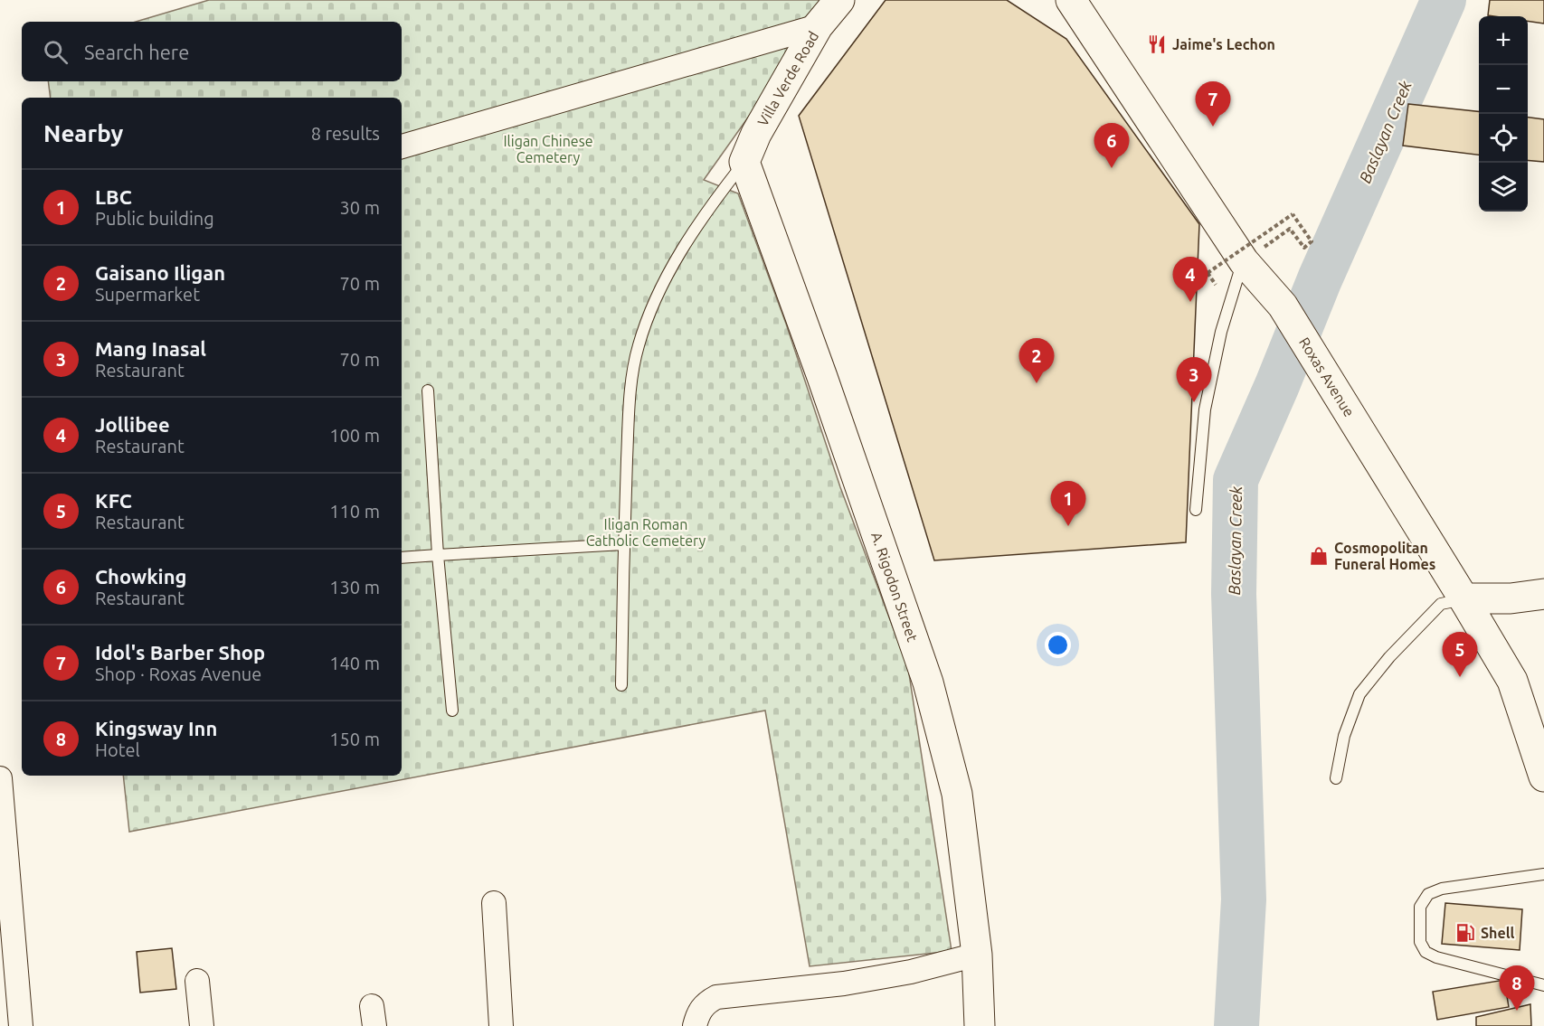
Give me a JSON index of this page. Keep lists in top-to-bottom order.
{
  "streets": {
    "main road": ["Villa Verde Road", "Roxas Avenue", "A. Rigodon Street"]
  },
  "crossings": [
    ["Villa Verde Road", "A. Rigodon Street"]
  ],
  "water": ["Baslayan Creek"],
  "parks": ["Iligan Chinese Cemetery", "Iligan Roman Catholic Cemetery"],
  "places": {
    "restaurant": ["Jaime's Lechon"],
    "shop": ["Cosmopolitan Funeral Homes"],
    "fuel station": ["Shell"]
  },
  "page": {
    "map_buttons": ["+", "−"],
    "search": "Search here",
    "pins": [
      "7",
      "6",
      "4",
      "2",
      "3",
      "1",
      "5",
      "8"
    ],
    "heading": ["Nearby", "8 results"],
    "list": [
      {
        "mark": "1",
        "name": "LBC",
        "note": "Public building",
        "value": "30 m"
      },
      {
        "mark": "2",
        "name": "Gaisano Iligan",
        "note": "Supermarket",
        "value": "70 m"
      },
      {
        "mark": "3",
        "name": "Mang Inasal",
        "note": "Restaurant",
        "value": "70 m"
      },
      {
        "mark": "4",
        "name": "Jollibee",
        "note": "Restaurant",
        "value": "100 m"
      },
      {
        "mark": "5",
        "name": "KFC",
        "note": "Restaurant",
        "value": "110 m"
      },
      {
        "mark": "6",
        "name": "Chowking",
        "note": "Restaurant",
        "value": "130 m"
      },
      {
        "mark": "7",
        "name": "Idol's Barber Shop",
        "note": "Shop · Roxas Avenue",
        "value": "140 m"
      },
      {
        "mark": "8",
        "name": "Kingsway Inn",
        "note": "Hotel",
        "value": "150 m"
      }
    ]
  }
}
